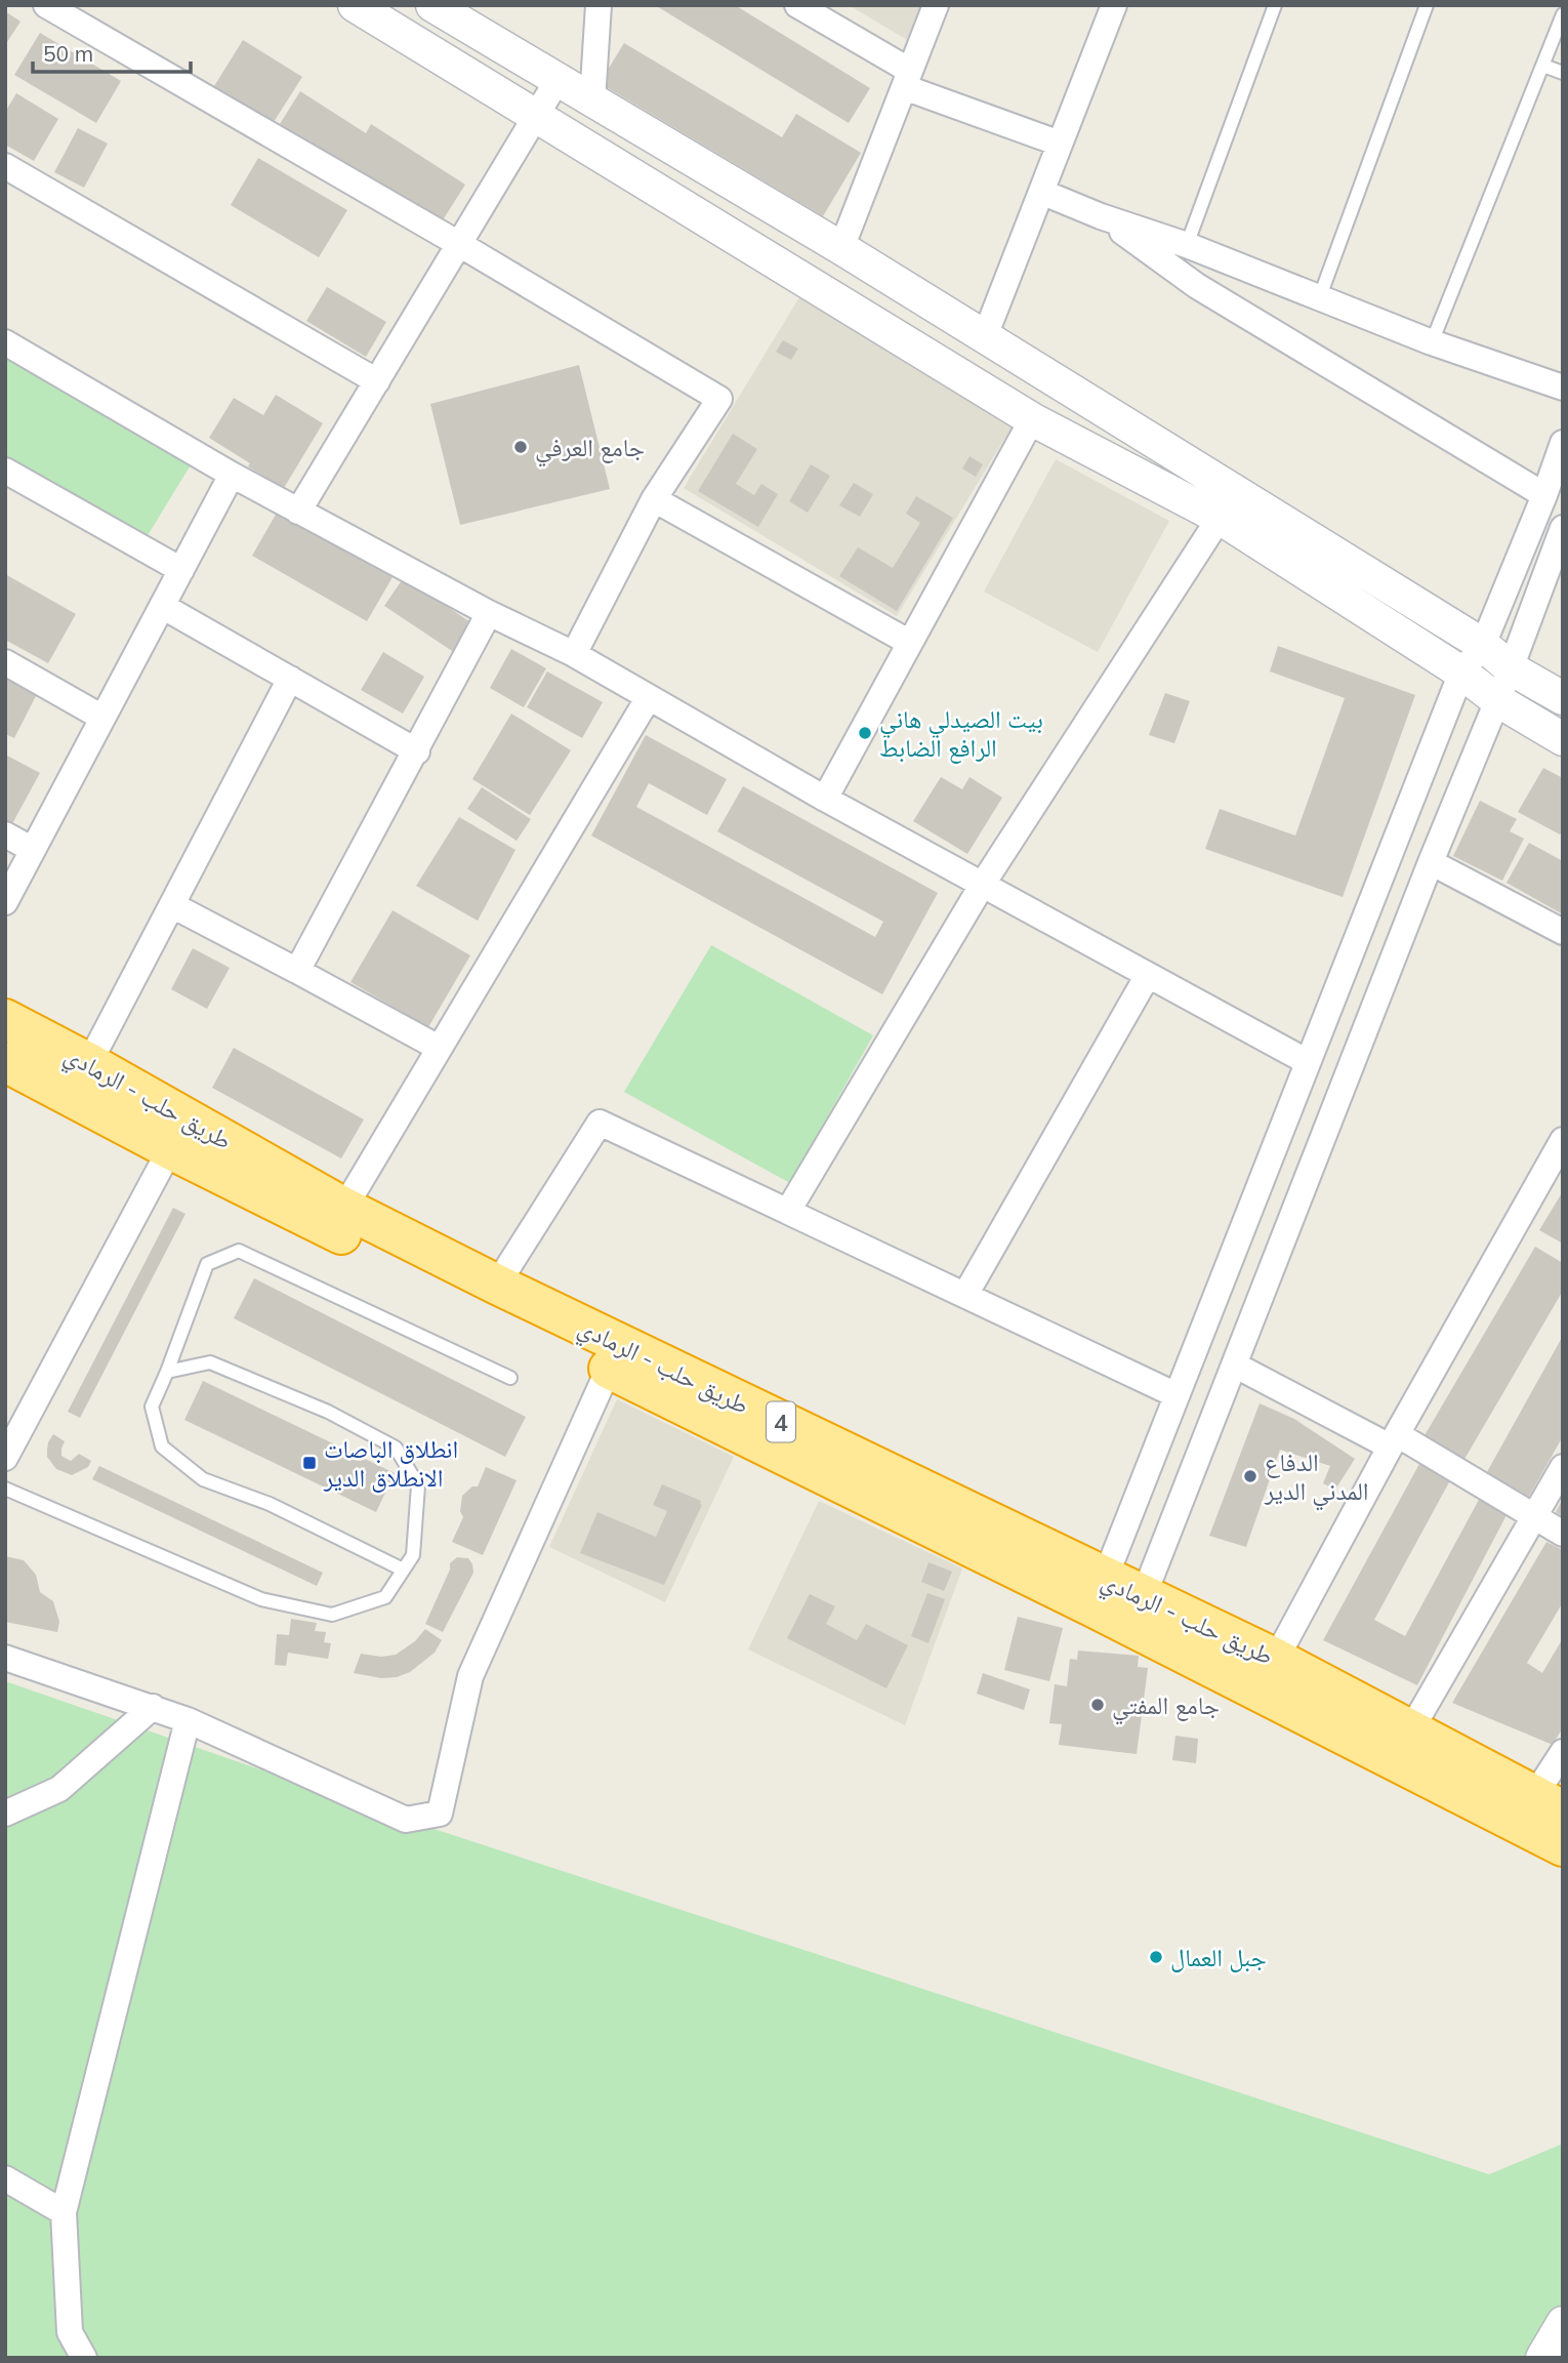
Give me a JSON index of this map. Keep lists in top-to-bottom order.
{
  "streets": {
    "highway": ["طريق حلب - الرمادي", "4"]
  },
  "places": {
    "other": [
      "جامع العرفي",
      "بيت الصيدلي هاني الرافع الضابط",
      "الدفاع المدني الدير",
      "جامع المفتي",
      "جبل العمال"
    ],
    "transit": ["انطلاق الباصات الانطلاق الدير"]
  },
  "scale_bar": "50 m"
}
